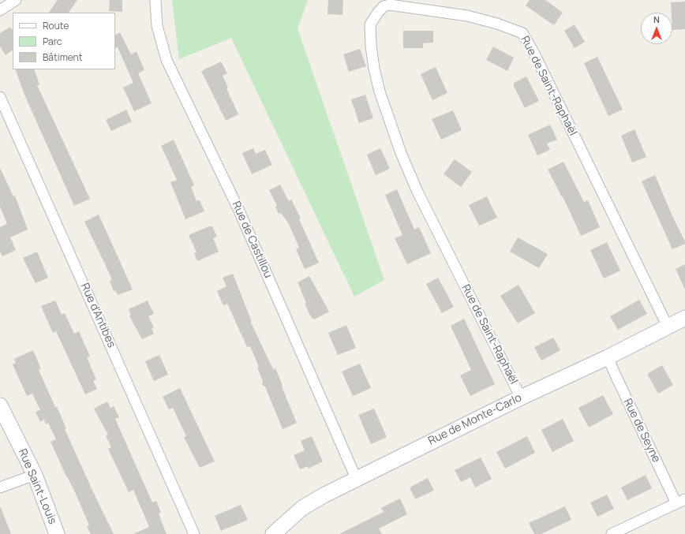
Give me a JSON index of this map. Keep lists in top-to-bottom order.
{
  "streets": {
    "street": [
      "Rue de Saint-Raphaël",
      "Rue de Castillou",
      "Rue d'Antibes",
      "Rue de Monte-Carlo",
      "Rue de Seyne",
      "Rue Saint-Louis"
    ]
  },
  "crossings": [
    ["Rue de Saint-Raphaël", "Rue de Monte-Carlo"],
    ["Rue de Castillou", "Rue de Monte-Carlo"],
    ["Rue de Monte-Carlo", "Rue de Seyne"]
  ],
  "legend": ["Route", "Parc", "Bâtiment"],
  "north": "top"
}
